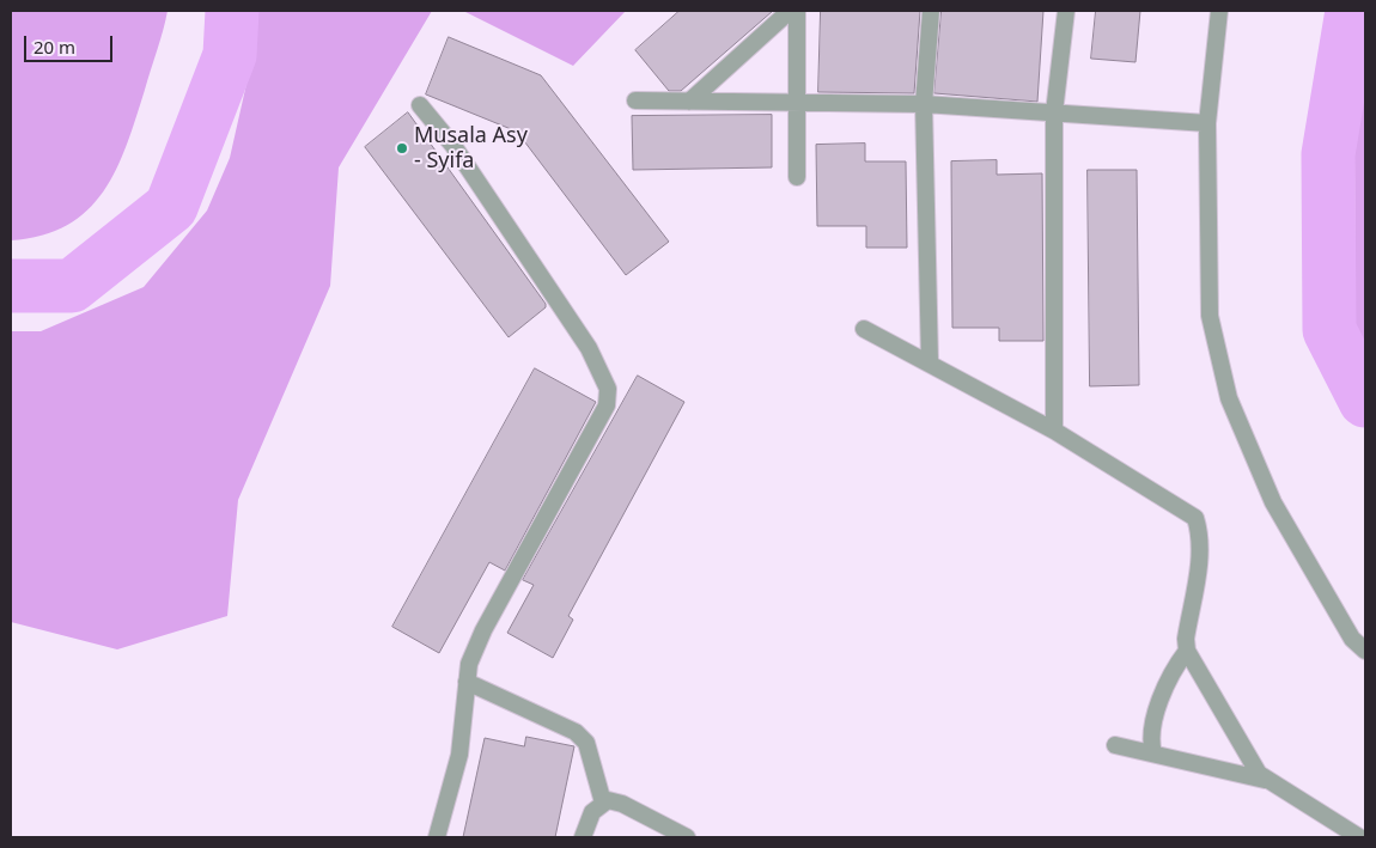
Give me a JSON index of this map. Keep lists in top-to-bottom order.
{
  "places": ["Musala Asy - Syifa"],
  "scale_bar": "20 m"
}
